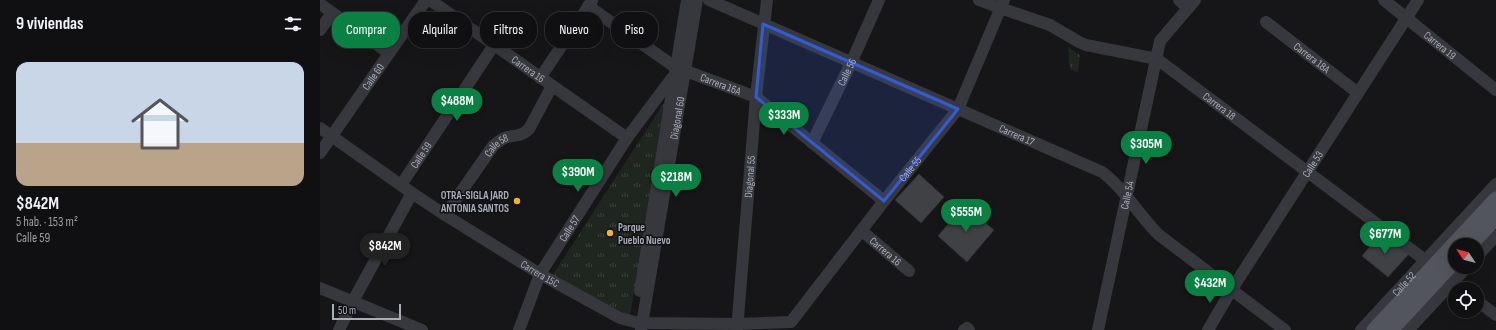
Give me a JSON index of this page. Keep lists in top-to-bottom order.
{
  "streets": {
    "main road": ["Calle 52"],
    "street": [
      "Carrera 19",
      "Carrera 18A",
      "Carrera 16",
      "Calle 56",
      "Calle 60",
      "Carrera 16A",
      "Carrera 18",
      "Diagonal 60",
      "Carrera 17",
      "Calle 58",
      "Calle 59",
      "Calle 53",
      "Calle 55",
      "Diagonal 55",
      "Calle 54",
      "Calle 57",
      "Carrera 15C"
    ]
  },
  "crossings": [
    ["Carrera 19", "Calle 53"],
    ["Carrera 18A", "Calle 53"],
    ["Carrera 16", "Calle 58"],
    ["Carrera 16", "Calle 55"],
    ["Carrera 16", "Calle 57"],
    ["Calle 56", "Carrera 16A"],
    ["Calle 56", "Carrera 17"],
    ["Calle 60", "Carrera 15C"],
    ["Carrera 16A", "Diagonal 60"],
    ["Carrera 16A", "Calle 55"],
    ["Carrera 16A", "Diagonal 55"],
    ["Carrera 16A", "Calle 57"],
    ["Carrera 18", "Calle 53"],
    ["Carrera 18", "Calle 55"],
    ["Carrera 18", "Calle 54"],
    ["Carrera 18", "Calle 52"],
    ["Diagonal 60", "Calle 57"],
    ["Diagonal 60", "Carrera 15C"],
    ["Carrera 17", "Calle 53"],
    ["Carrera 17", "Calle 55"],
    ["Carrera 17", "Diagonal 55"],
    ["Carrera 17", "Calle 54"],
    ["Calle 58", "Carrera 15C"],
    ["Calle 59", "Carrera 15C"],
    ["Calle 55", "Carrera 15C"],
    ["Diagonal 55", "Carrera 15C"],
    ["Calle 57", "Carrera 15C"]
  ],
  "places": ["OTRA-SIGLA JARD ANTONIA SANTOS", "Parque Pueblo Nuevo"],
  "scale_bar": "50 m",
  "north": "top left",
  "page": {
    "heading": "9 viviendas",
    "chip": [
      "Comprar",
      "Alquilar",
      "Filtros",
      "Nuevo",
      "Piso"
    ],
    "list": [
      {
        "name": "$842M",
        "note": "5 hab. · 153 m² · Calle 59"
      }
    ],
    "price": [
      "$488M",
      "$333M",
      "$305M",
      "$390M",
      "$218M",
      "$555M",
      "$677M",
      "$842M",
      "$432M"
    ],
    "scale": "50 m"
  }
}
